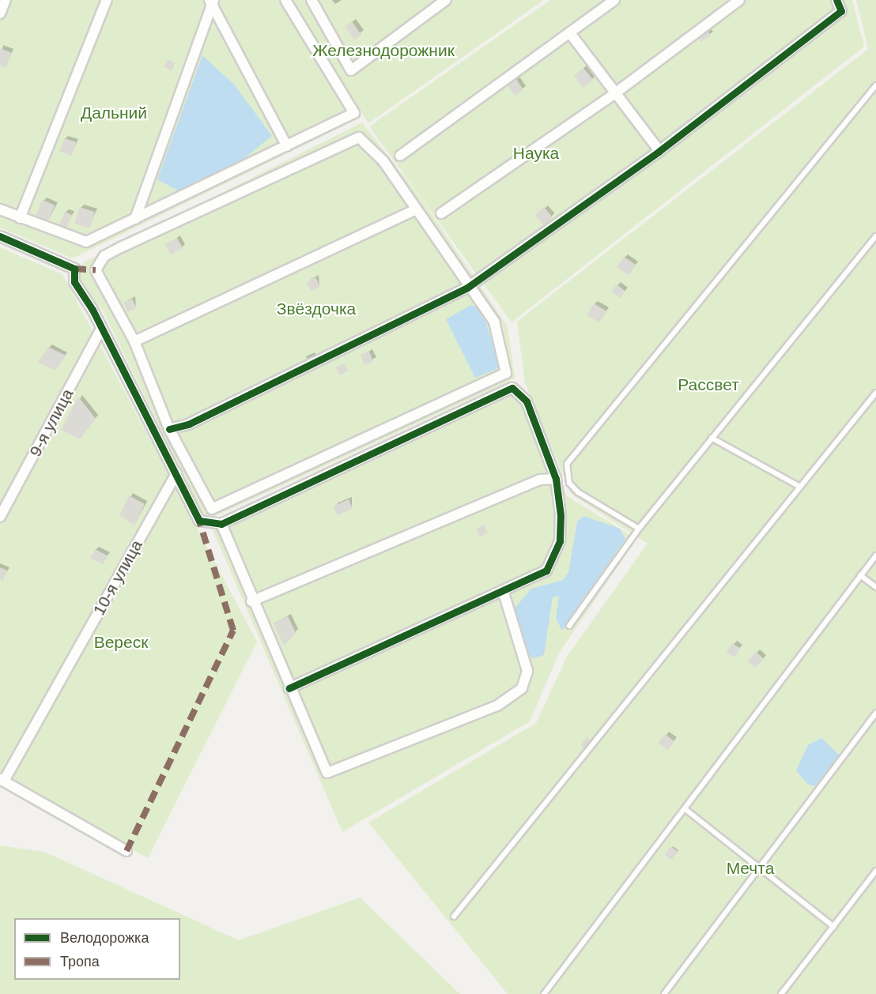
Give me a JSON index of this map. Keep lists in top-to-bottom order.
{
  "streets": {
    "street": ["9-я улица", "10-я улица"]
  },
  "parks": [
    "Железнодорожник",
    "Дальний",
    "Наука",
    "Звёздочка",
    "Рассвет",
    "Вереск",
    "Мечта"
  ],
  "legend": ["Велодорожка", "Тропа"]
}
